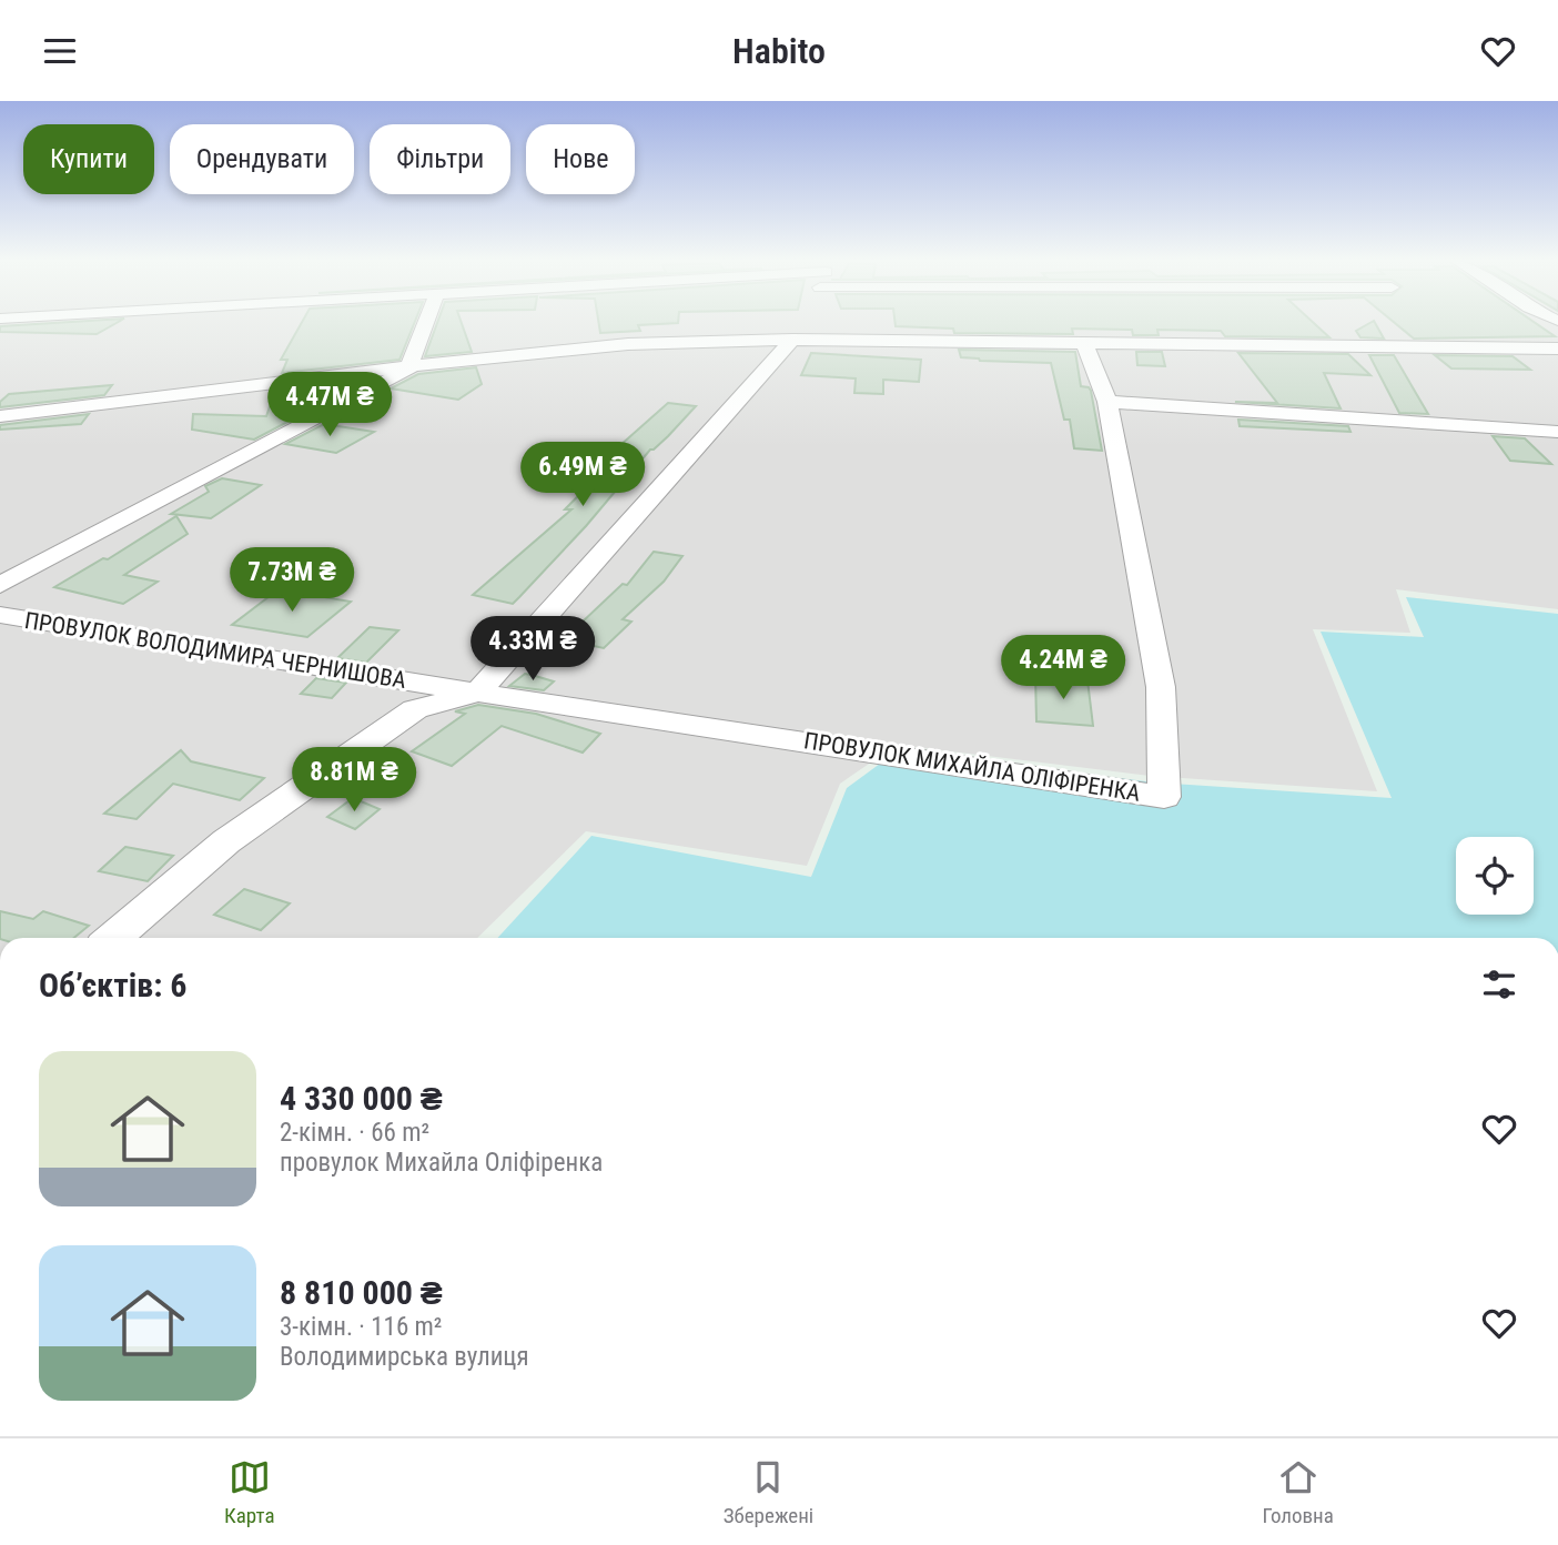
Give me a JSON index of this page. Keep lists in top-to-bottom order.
{
  "streets": {
    "street": ["ПРОВУЛОК ВОЛОДИМИРА ЧЕРНИШОВА", "ПРОВУЛОК МИХАЙЛА ОЛІФІРЕНКА"]
  },
  "crossings": [
    ["ПРОВУЛОК ВОЛОДИМИРА ЧЕРНИШОВА", "ПРОВУЛОК МИХАЙЛА ОЛІФІРЕНКА"]
  ],
  "page": {
    "header": "Habito",
    "chip": [
      "Купити",
      "Орендувати",
      "Фільтри",
      "Нове"
    ],
    "price": [
      "4.47M ₴",
      "6.49M ₴",
      "7.73M ₴",
      "4.33M ₴",
      "4.24M ₴",
      "8.81M ₴"
    ],
    "heading": "Об’єктів: 6",
    "list": [
      {
        "name": "4 330 000 ₴",
        "note": "2-кімн. · 66 m² · провулок Михайла Оліфіренка"
      },
      {
        "name": "8 810 000 ₴",
        "note": "3-кімн. · 116 m² · Володимирська вулиця"
      }
    ],
    "tabs": ["Карта", "Збережені", "Головна"]
  }
}
